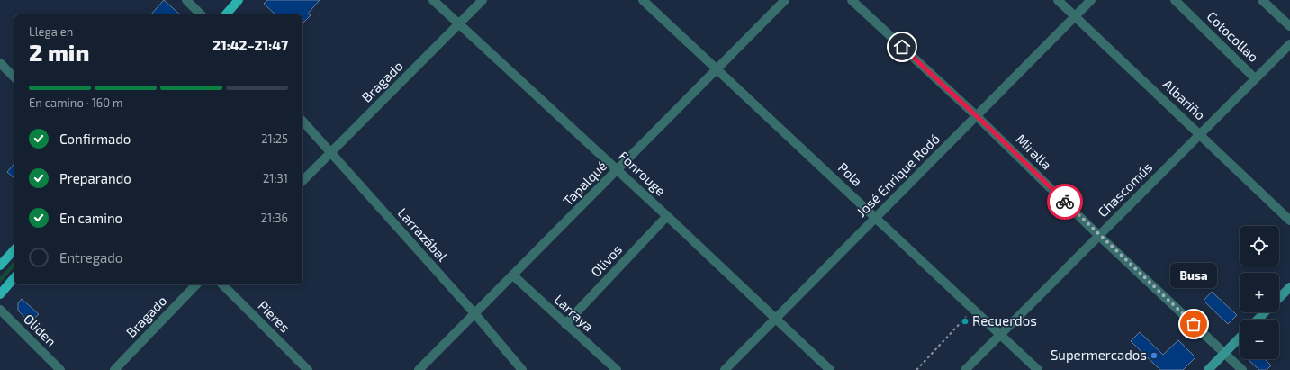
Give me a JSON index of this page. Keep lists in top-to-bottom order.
{
  "streets": {
    "street": [
      "Cotocollao",
      "Bragado",
      "Albariño",
      "Miralla",
      "Fonrouge",
      "Pola",
      "José Enrique Rodó",
      "Tapalqué",
      "Chascomús",
      "Larrazábal",
      "Olivos",
      "Larraya",
      "Pieres",
      "Oliden"
    ]
  },
  "crossings": [
    ["Cotocollao", "Chascomús"],
    ["Bragado", "Fonrouge"],
    ["Bragado", "Larrazábal"],
    ["Albariño", "José Enrique Rodó"],
    ["Albariño", "Chascomús"],
    ["Miralla", "José Enrique Rodó"],
    ["Miralla", "Chascomús"],
    ["Fonrouge", "José Enrique Rodó"],
    ["Fonrouge", "Tapalqué"],
    ["Fonrouge", "Olivos"],
    ["Pola", "José Enrique Rodó"],
    ["Pola", "Tapalqué"],
    ["Pola", "Chascomús"],
    ["Tapalqué", "Larrazábal"],
    ["Tapalqué", "Larraya"],
    ["Olivos", "Larraya"]
  ],
  "places": ["Recuerdos", "Busa", "Supermercados"],
  "page": {
    "heading": ["2 min", "Llega en", "21:42–21:47"],
    "bar": "En camino · 160 m",
    "list": [
      ["Confirmado", "21:25"],
      ["Preparando", "21:31"],
      ["En camino", "21:36"],
      "Entregado"
    ],
    "map_buttons": ["+", "−"],
    "bubble": "Busa"
  }
}
